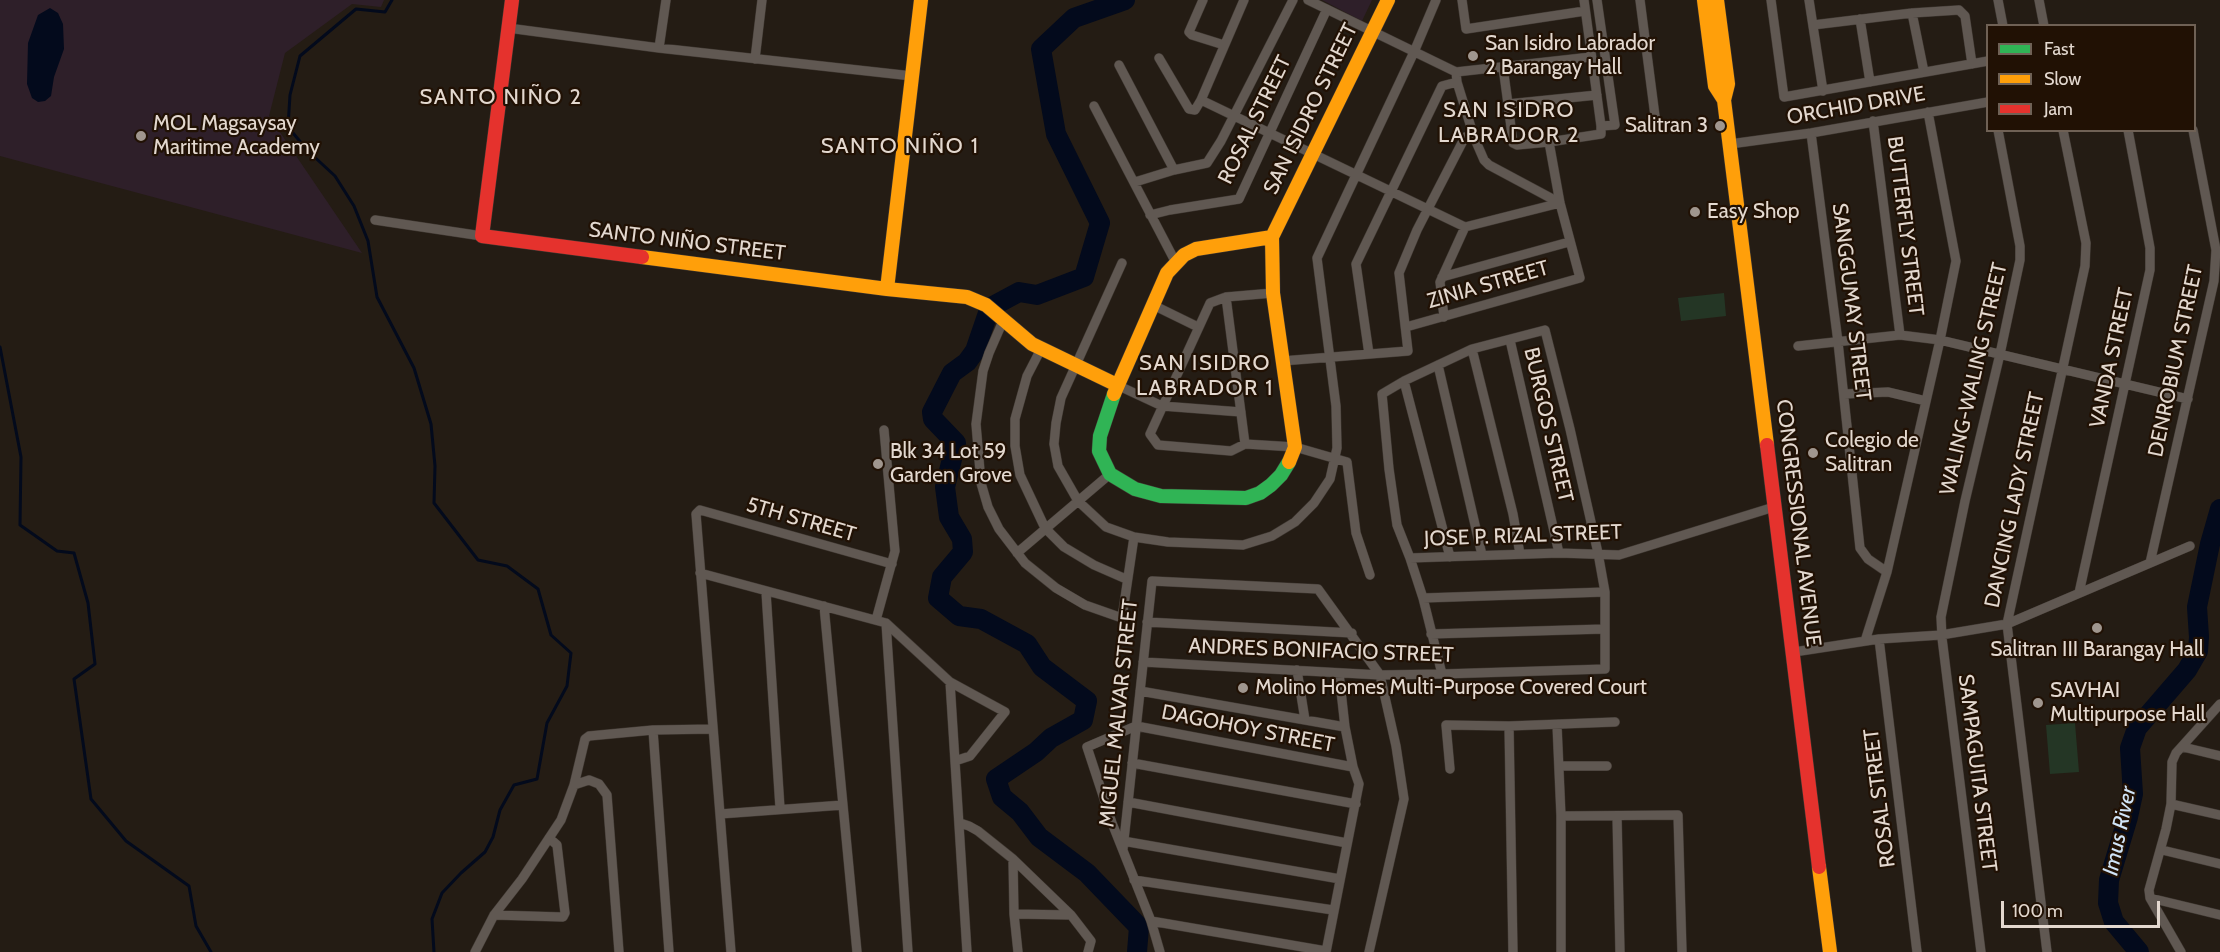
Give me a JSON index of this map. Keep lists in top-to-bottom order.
{
  "streets": {
    "street": [
      "ORCHID DRIVE",
      "SAN ISIDRO STREET",
      "ROSAL STREET",
      "BUTTERFLY STREET",
      "SANTO NIÑO STREET",
      "ZINIA STREET",
      "SANGGUMAY STREET",
      "VANDA STREET",
      "DENROBIUM STREET",
      "WALING-WALING STREET",
      "BURGOS STREET",
      "DANCING LADY STREET",
      "5TH STREET",
      "CONGRESSIONAL AVENUE",
      "JOSE P. RIZAL STREET",
      "ANDRES BONIFACIO STREET",
      "MIGUEL MALVAR STREET",
      "DAGOHOY STREET",
      "SAMPAGUITA STREET"
    ]
  },
  "crossings": [
    ["ORCHID DRIVE", "BUTTERFLY STREET"],
    ["ORCHID DRIVE", "SANGGUMAY STREET"],
    ["ORCHID DRIVE", "CONGRESSIONAL AVENUE"],
    ["WALING-WALING STREET", "SAMPAGUITA STREET"],
    ["BURGOS STREET", "JOSE P. RIZAL STREET"],
    ["CONGRESSIONAL AVENUE", "JOSE P. RIZAL STREET"],
    ["ANDRES BONIFACIO STREET", "MIGUEL MALVAR STREET"],
    ["MIGUEL MALVAR STREET", "DAGOHOY STREET"]
  ],
  "districts": [
    "SANTO NIÑO 2",
    "SAN ISIDRO LABRADOR 2",
    "SANTO NIÑO 1",
    "SAN ISIDRO LABRADOR 1"
  ],
  "water": ["Imus River"],
  "places": [
    "San Isidro Labrador 2 Barangay Hall",
    "Salitran 3",
    "MOL Magsaysay Maritime Academy",
    "Easy Shop",
    "Colegio de Salitran",
    "Blk 34 Lot 59 Garden Grove",
    "Salitran III Barangay Hall",
    "Molino Homes Multi-Purpose Covered Court",
    "SAVHAI Multipurpose Hall"
  ],
  "legend": ["Fast", "Slow", "Jam"],
  "scale_bar": "100 m"
}
